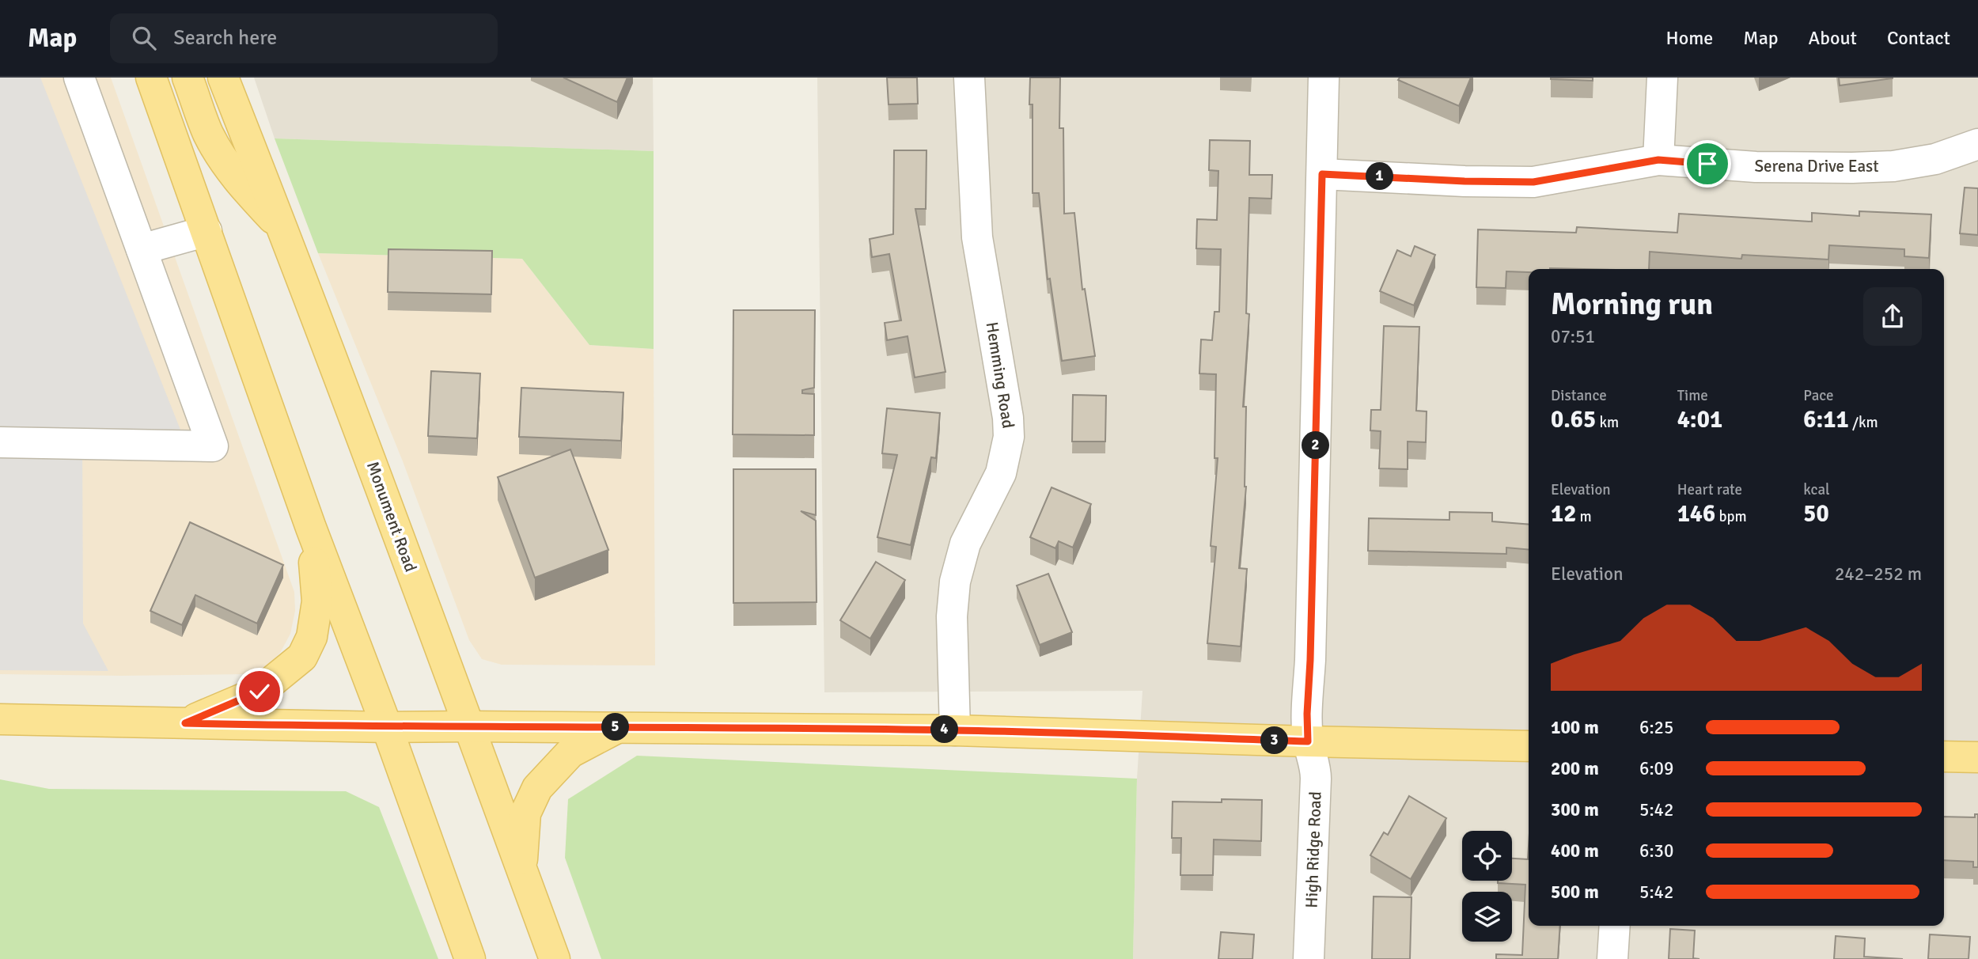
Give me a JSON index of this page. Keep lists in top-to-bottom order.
{
  "streets": {
    "main road": ["Monument Road"],
    "street": ["Serena Drive East", "Hemming Road", "High Ridge Road"]
  },
  "crossings": [
    ["Serena Drive East", "High Ridge Road"]
  ],
  "page": {
    "header": "Map",
    "search": "Search here",
    "nav": [
      "Home",
      "Map",
      "About",
      "Contact"
    ],
    "pins": [
      "1",
      "2",
      "5",
      "4",
      "3"
    ],
    "heading": ["Morning run", "07:51"],
    "stats": [
      ["Distance", "0.65 km"],
      ["Time", "4:01"],
      ["Pace", "6:11 /km"],
      ["Elevation", "12 m"],
      ["Heart rate", "146 bpm"],
      ["kcal", "50"]
    ],
    "chart": ["Elevation", "242–252 m"],
    "list": [
      {
        "name": "100 m",
        "note": "6:25"
      },
      {
        "name": "200 m",
        "note": "6:09"
      },
      {
        "name": "300 m",
        "note": "5:42"
      },
      {
        "name": "400 m",
        "note": "6:30"
      },
      {
        "name": "500 m",
        "note": "5:42"
      }
    ]
  }
}
